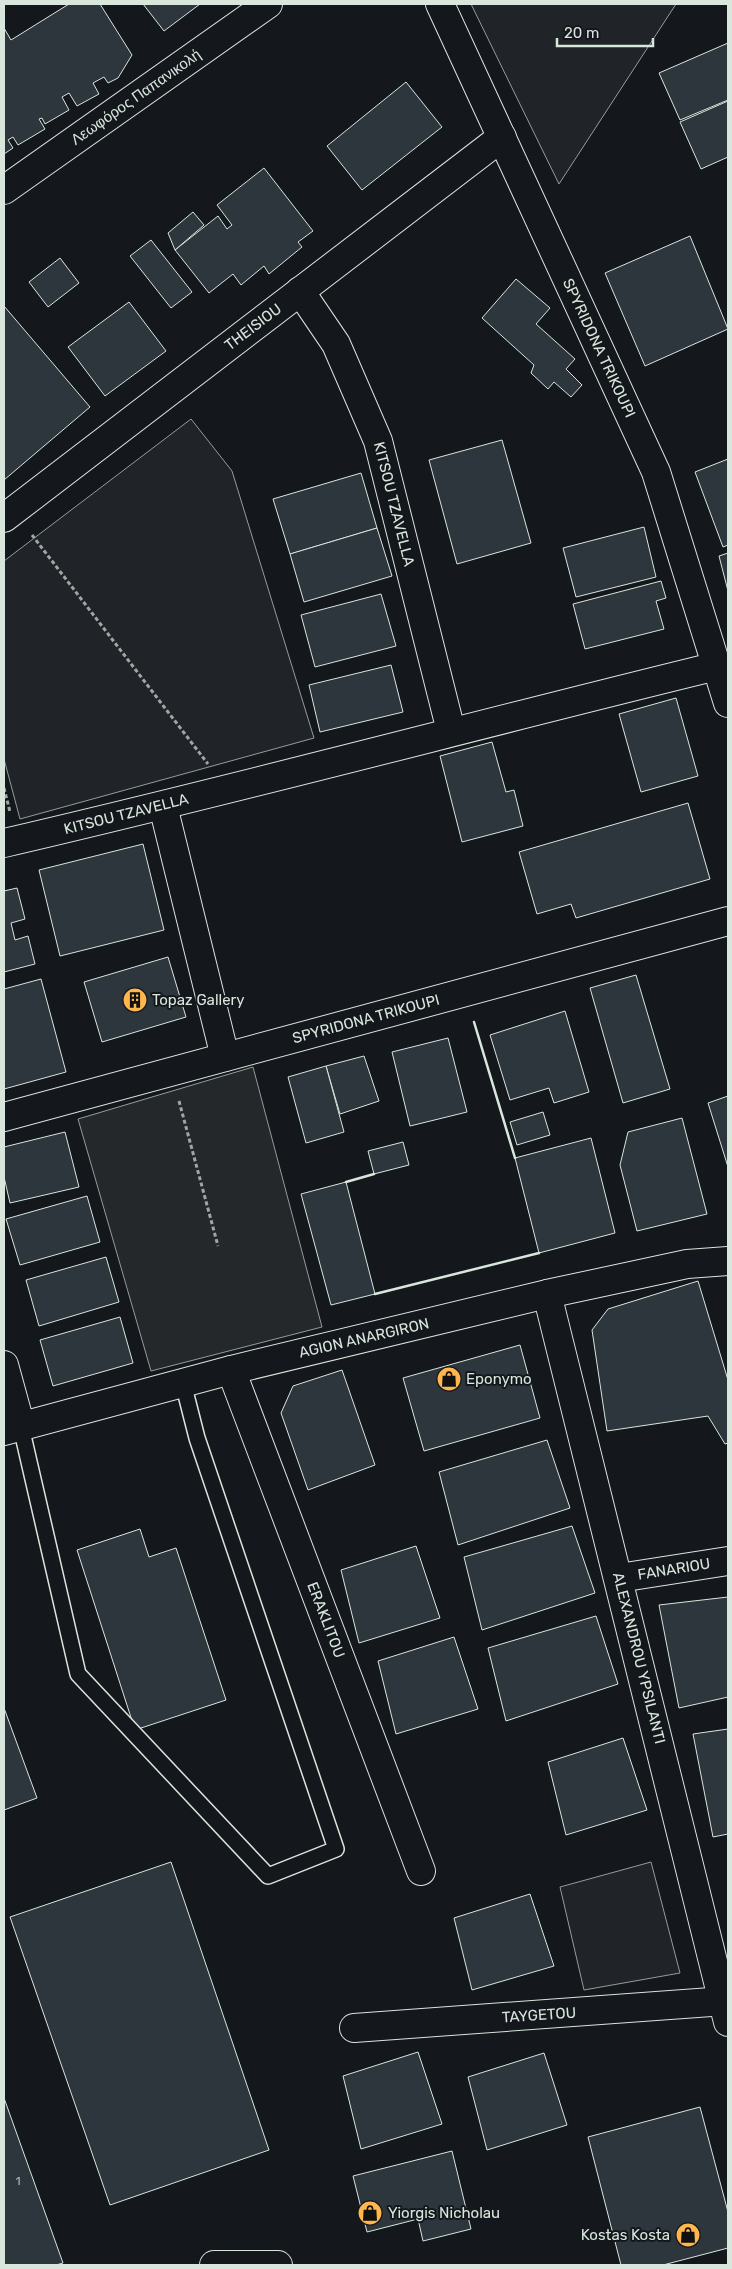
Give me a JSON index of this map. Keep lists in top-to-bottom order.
{
  "streets": {
    "street": [
      "Λεωφόρος Παπανικολή",
      "THEISIOU",
      "SPYRIDONA TRIKOUPI",
      "KITSOU TZAVELLA",
      "AGION ANARGIRON",
      "FANARIOU",
      "ERAKLITOU",
      "ALEXANDROU YPSILANTI",
      "TAYGETOU"
    ]
  },
  "crossings": [
    ["THEISIOU", "SPYRIDONA TRIKOUPI"],
    ["THEISIOU", "KITSOU TZAVELLA"],
    ["SPYRIDONA TRIKOUPI", "KITSOU TZAVELLA"],
    ["AGION ANARGIRON", "ERAKLITOU"],
    ["AGION ANARGIRON", "ALEXANDROU YPSILANTI"],
    ["FANARIOU", "ALEXANDROU YPSILANTI"],
    ["ALEXANDROU YPSILANTI", "TAYGETOU"]
  ],
  "places": {
    "building": ["Topaz Gallery"],
    "shop": ["Eponymo", "Yiorgis Nicholau", "Kostas Kosta"]
  },
  "house_numbers": ["1"],
  "scale_bar": "20 m"
}
